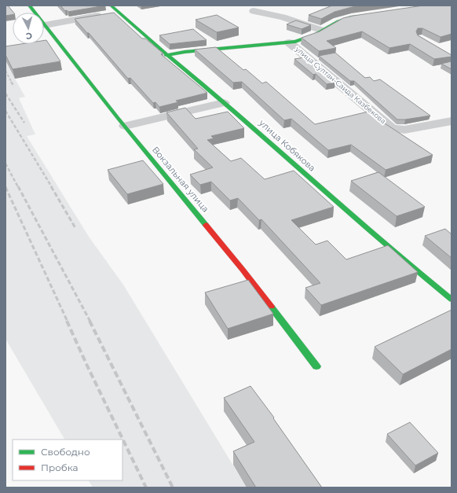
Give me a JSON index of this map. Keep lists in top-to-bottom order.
{
  "streets": {
    "street": ["улица Султан-Саида Казбекова", "улица Кобякова", "Вокзальная улица"]
  },
  "legend": ["Свободно", "Пробка"],
  "north": "bottom"
}
